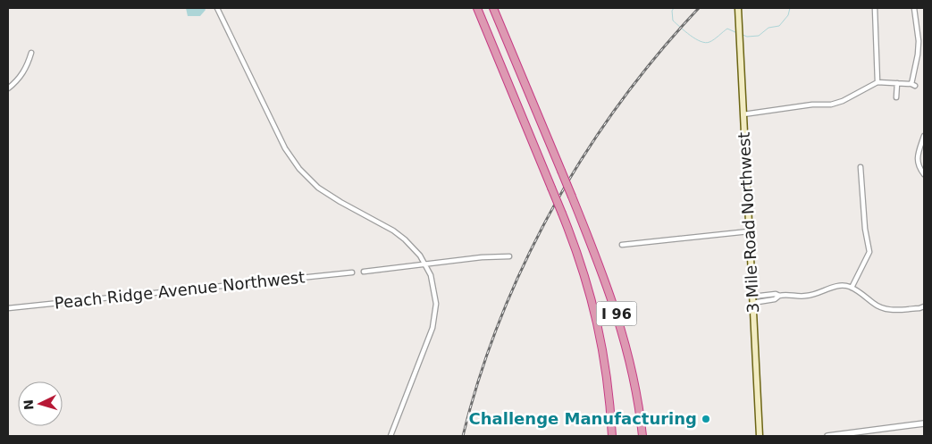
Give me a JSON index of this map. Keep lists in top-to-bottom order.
{
  "streets": {
    "highway": ["I 96"],
    "main road": ["3 Mile Road Northwest"],
    "street": ["Peach Ridge Avenue Northwest"]
  },
  "places": ["Challenge Manufacturing"],
  "north": "left"
}
